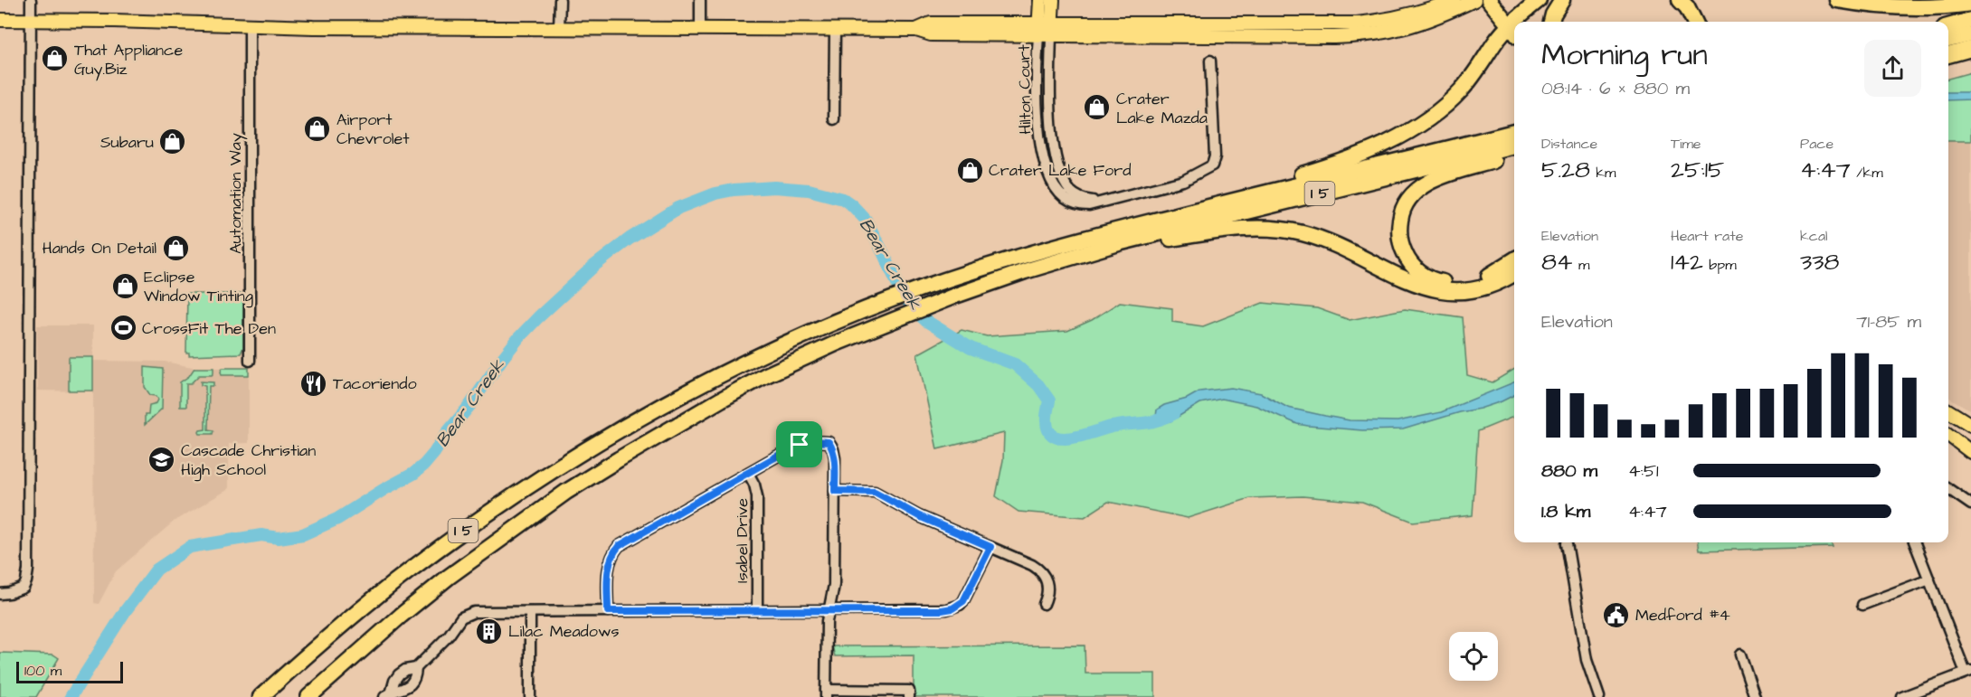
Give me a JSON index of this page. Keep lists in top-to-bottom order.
{
  "streets": {
    "highway": ["I 5"],
    "street": ["Hilton Court", "Automation Way", "Isabel Drive"]
  },
  "water": ["Bear Creek"],
  "places": {
    "shop": [
      "That Appliance Guy.Biz",
      "Crater Lake Mazda",
      "Airport Chevrolet",
      "Subaru",
      "Crater Lake Ford",
      "Hands On Detail",
      "Eclipse Window Tinting"
    ],
    "sports": ["CrossFit The Den"],
    "restaurant": ["Tacoriendo"],
    "school or university": ["Cascade Christian High School"],
    "public building": ["Medford #4"],
    "building": ["Lilac Meadows"]
  },
  "scale_bar": "100 m",
  "page": {
    "heading": ["Morning run", "08:14 · 6 × 880 m"],
    "stats": [
      ["Distance", "5.28 km"],
      ["Time", "25:15"],
      ["Pace", "4:47 /km"],
      ["Elevation", "84 m"],
      ["Heart rate", "142 bpm"],
      ["kcal", "338"]
    ],
    "chart": ["Elevation", "71–85 m"],
    "list": [
      {
        "name": "880 m",
        "note": "4:51"
      },
      {
        "name": "1.8 km",
        "note": "4:47"
      }
    ],
    "scale": "100 m"
  }
}
